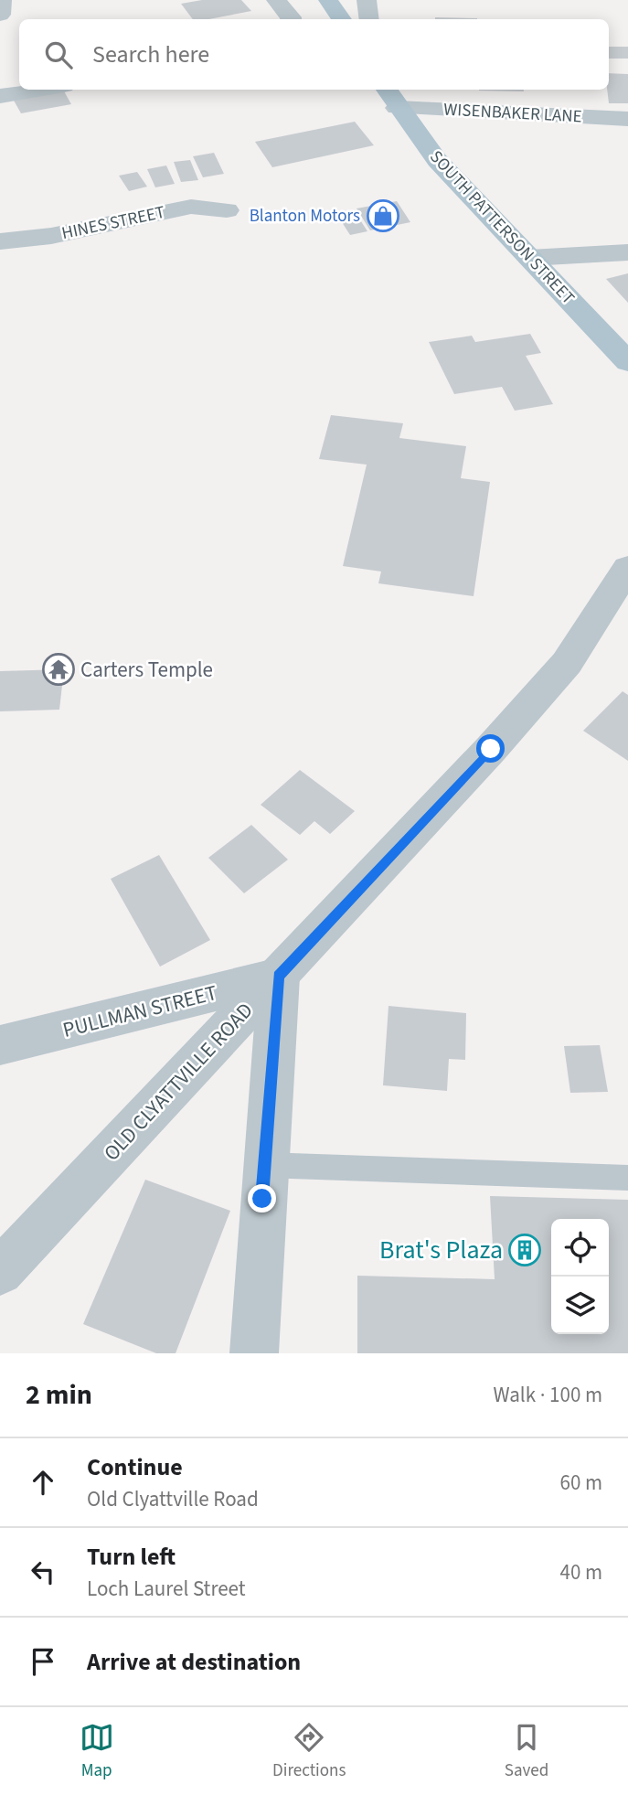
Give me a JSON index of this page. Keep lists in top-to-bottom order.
{
  "streets": {
    "main road": ["SOUTH PATTERSON STREET"],
    "street": [
      "WISENBAKER LANE",
      "HINES STREET",
      "PULLMAN STREET",
      "OLD CLYATTVILLE ROAD"
    ]
  },
  "crossings": [
    ["WISENBAKER LANE", "SOUTH PATTERSON STREET"],
    ["PULLMAN STREET", "OLD CLYATTVILLE ROAD"]
  ],
  "places": {
    "shop": ["Blanton Motors"],
    "temple": ["Carters Temple"],
    "building": ["Brat's Plaza"]
  },
  "page": {
    "search": "Search here",
    "heading": ["2 min", "Walk · 100 m"],
    "list": [
      ["Continue", "Old Clyattville Road", "60 m"],
      ["Turn left", "Loch Laurel Street", "40 m"],
      "Arrive at destination"
    ],
    "nav": ["Map", "Directions", "Saved"]
  }
}
